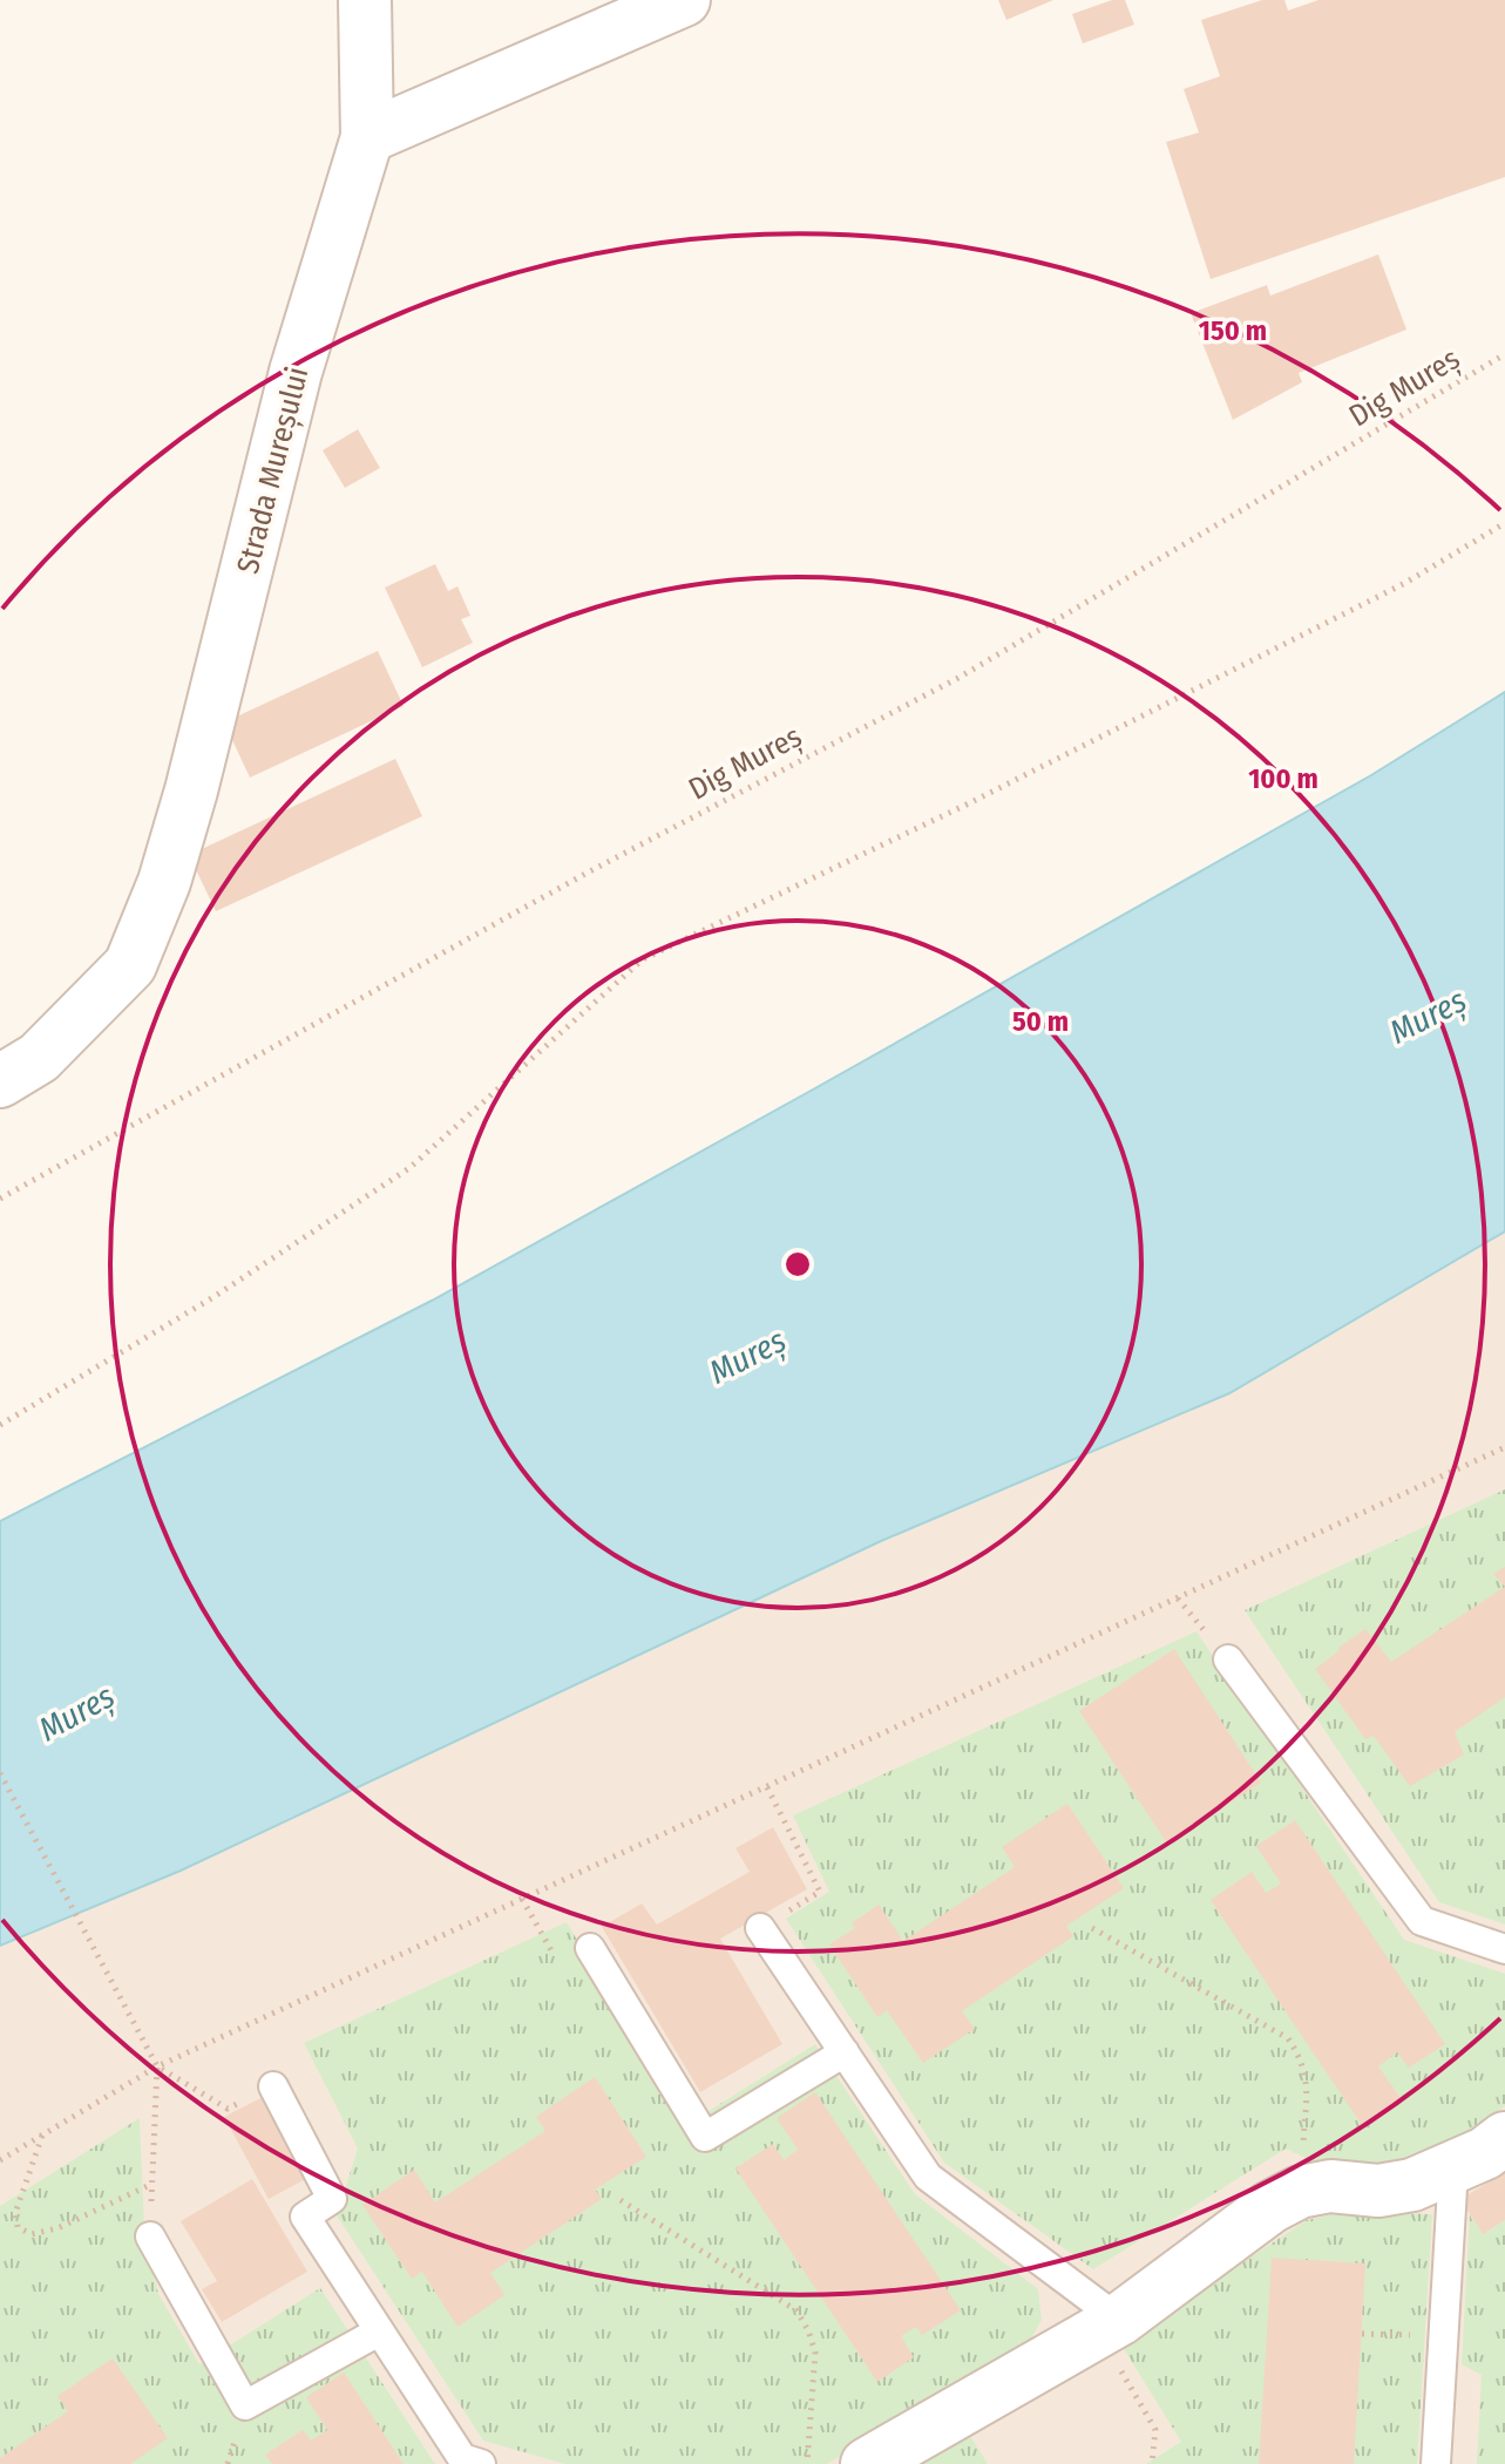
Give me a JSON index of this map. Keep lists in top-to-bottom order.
{
  "streets": {
    "street": ["Strada Mureșului"],
    "path": ["Dig Mureș"]
  },
  "water": ["Mureș"],
  "rings": ["150 m", "100 m", "50 m"]
}
